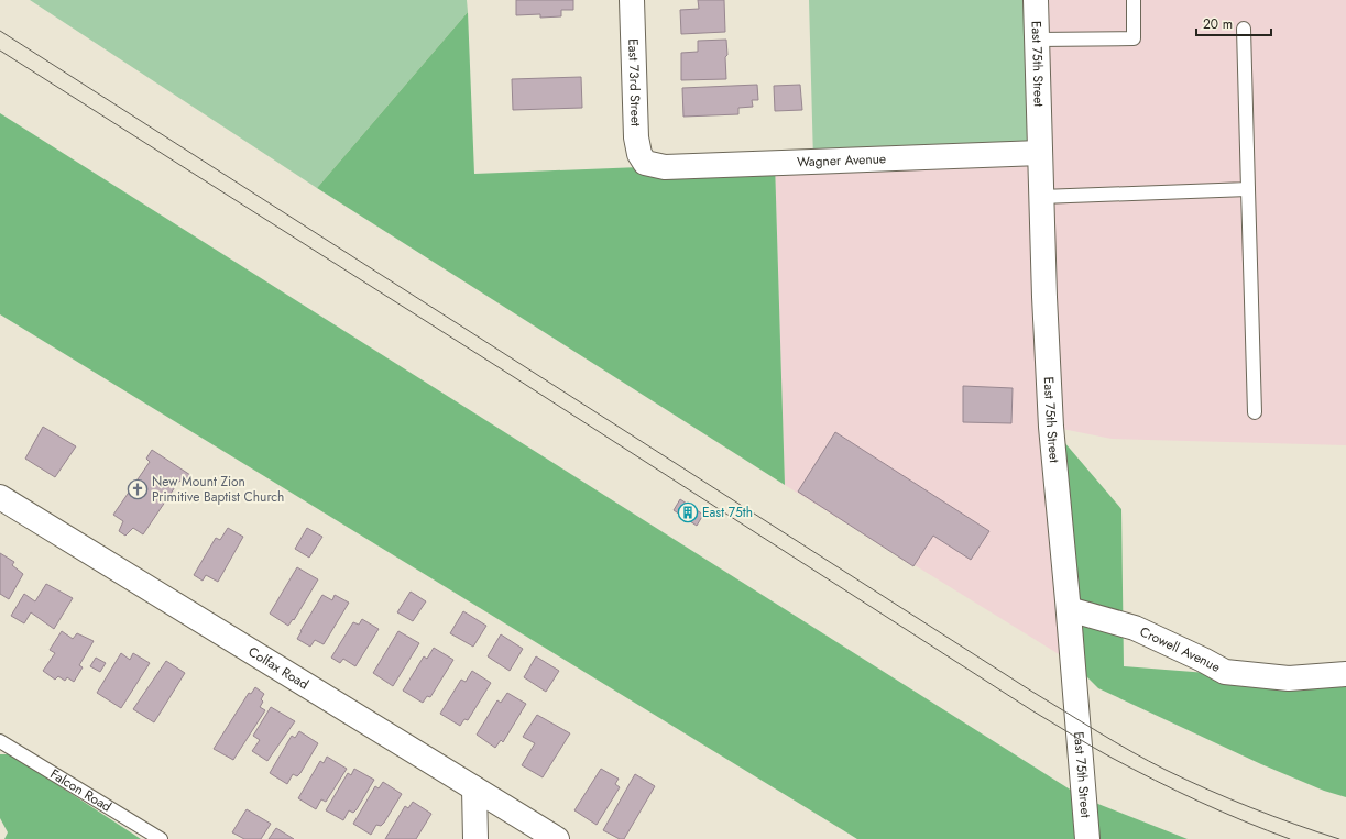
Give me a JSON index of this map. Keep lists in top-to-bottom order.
{
  "streets": {
    "street": [
      "East 75th Street",
      "East 73rd Street",
      "Wagner Avenue",
      "Crowell Avenue",
      "Colfax Road"
    ],
    "lane": ["Falcon Road"]
  },
  "crossings": [
    ["East 75th Street", "Wagner Avenue"],
    ["East 75th Street", "Crowell Avenue"],
    ["East 73rd Street", "Wagner Avenue"]
  ],
  "places": {
    "church": ["New Mount Zion Primitive Baptist Church"],
    "building": ["East 75th"]
  },
  "scale_bar": "20 m"
}
